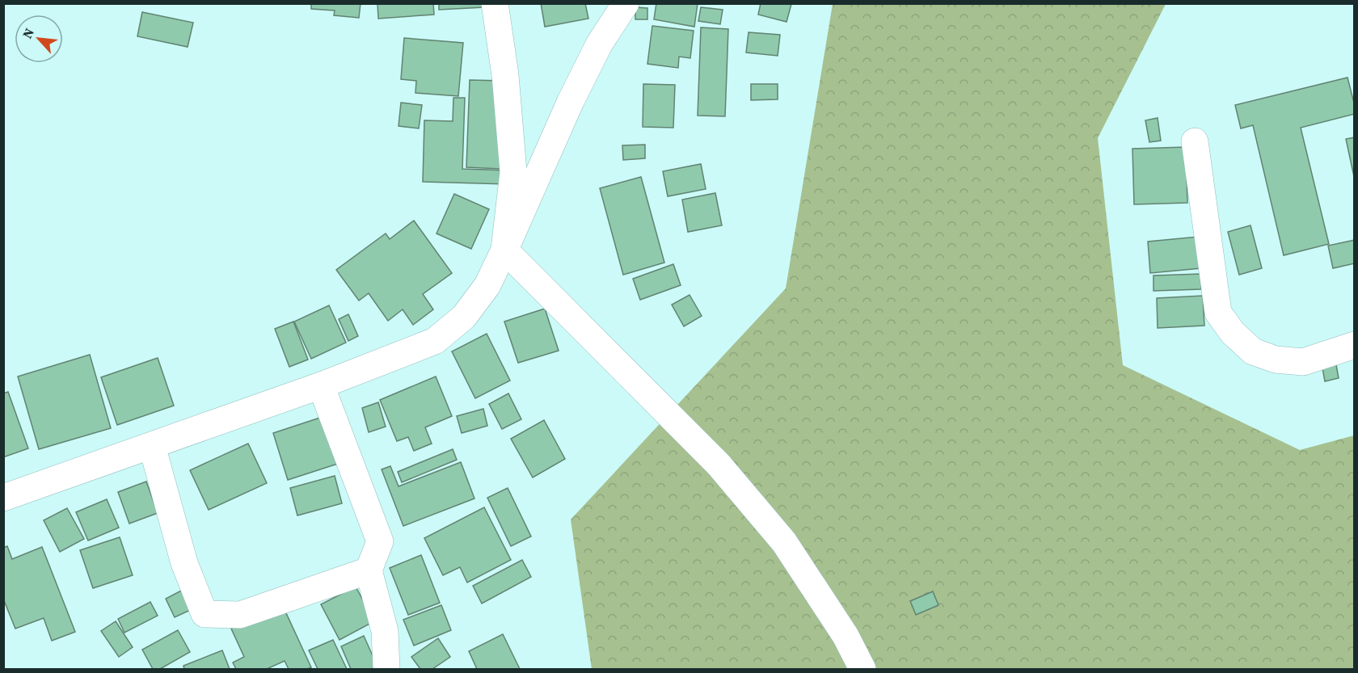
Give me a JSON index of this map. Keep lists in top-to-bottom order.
{
  "north": "top left"
}
